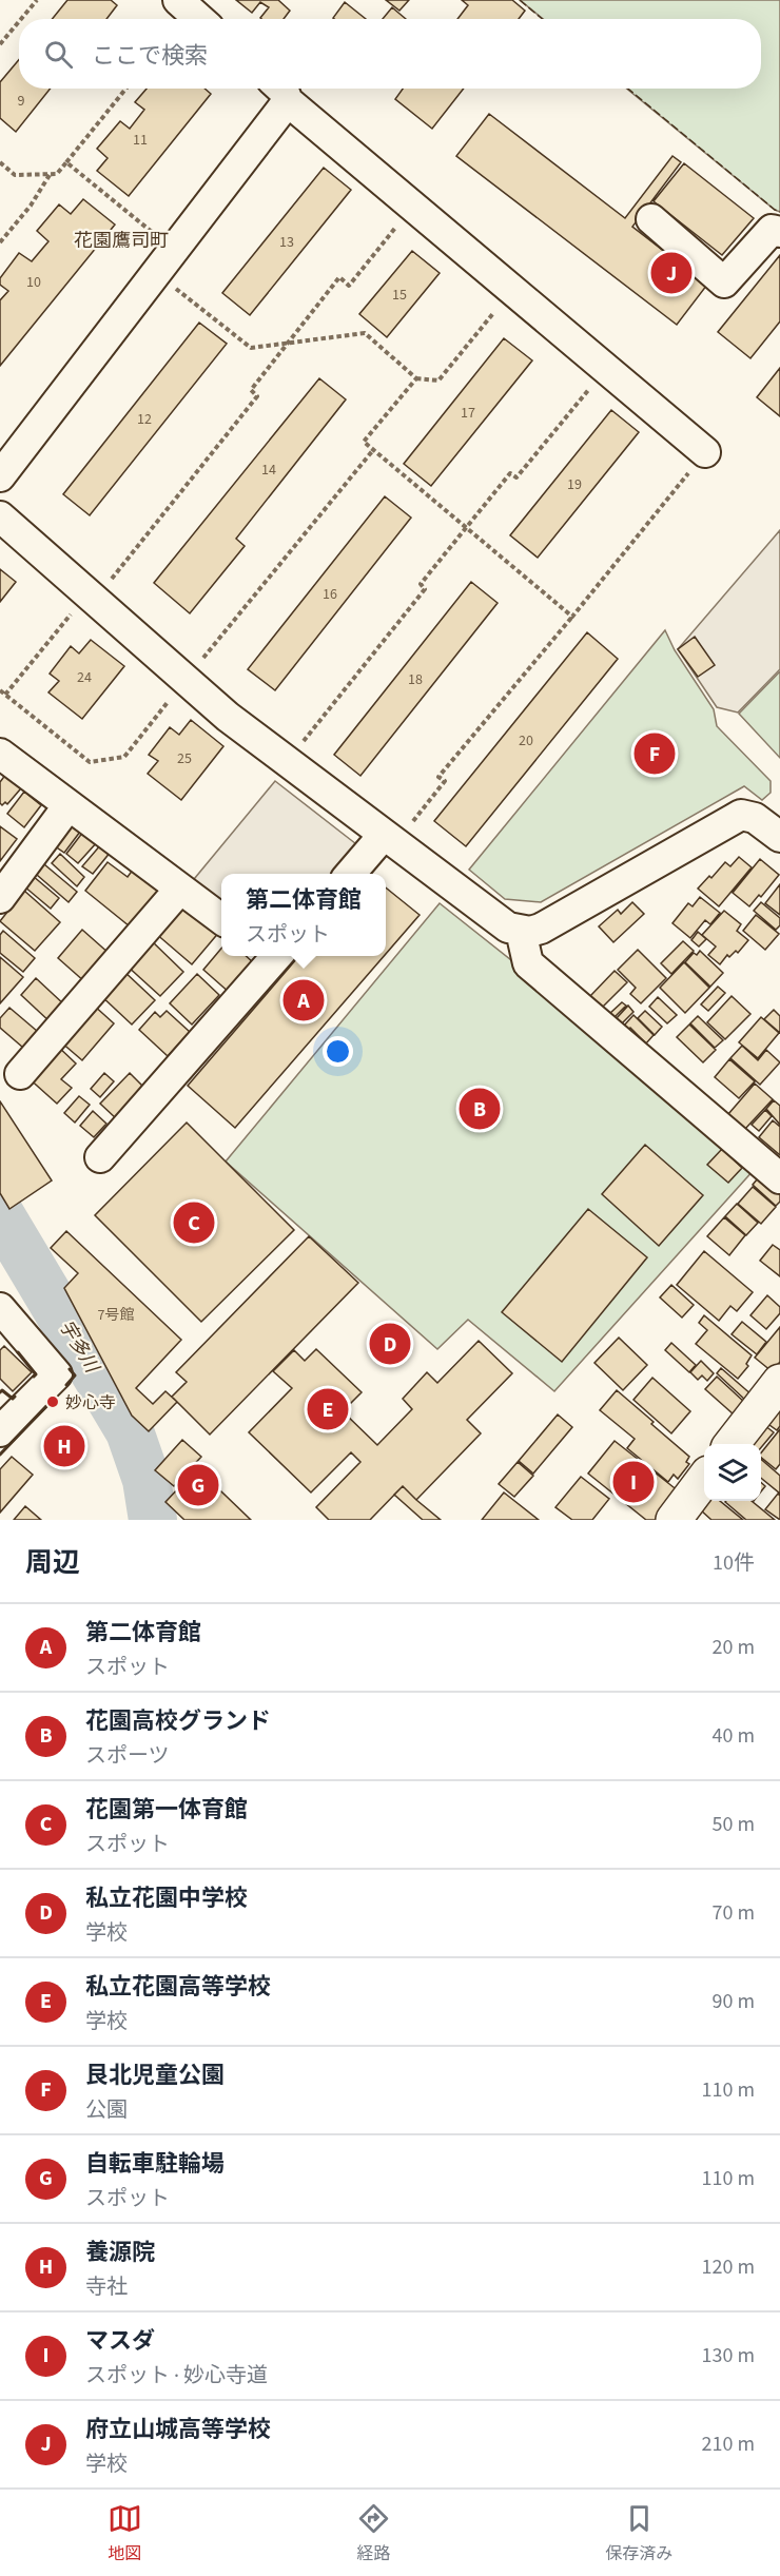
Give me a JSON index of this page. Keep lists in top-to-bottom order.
{
  "districts": ["花園鷹司町"],
  "water": ["宇多川"],
  "places": ["妙心寺"],
  "house_numbers": [
    "9",
    "11",
    "13",
    "10",
    "15",
    "17",
    "12",
    "14",
    "19",
    "16",
    "24",
    "18",
    "20",
    "25",
    "7号館"
  ],
  "page": {
    "search": "ここで検索",
    "pins": [
      "J",
      "F",
      "A",
      "B",
      "C",
      "D",
      "E",
      "H",
      "I",
      "G"
    ],
    "popup": ["第二体育館", "スポット"],
    "heading": ["周辺", "10件"],
    "list": [
      {
        "mark": "A",
        "name": "第二体育館",
        "note": "スポット",
        "value": "20 m"
      },
      {
        "mark": "B",
        "name": "花園高校グランド",
        "note": "スポーツ",
        "value": "40 m"
      },
      {
        "mark": "C",
        "name": "花園第一体育館",
        "note": "スポット",
        "value": "50 m"
      },
      {
        "mark": "D",
        "name": "私立花園中学校",
        "note": "学校",
        "value": "70 m"
      },
      {
        "mark": "E",
        "name": "私立花園高等学校",
        "note": "学校",
        "value": "90 m"
      },
      {
        "mark": "F",
        "name": "艮北児童公園",
        "note": "公園",
        "value": "110 m"
      },
      {
        "mark": "G",
        "name": "自転車駐輪場",
        "note": "スポット",
        "value": "110 m"
      },
      {
        "mark": "H",
        "name": "養源院",
        "note": "寺社",
        "value": "120 m"
      },
      {
        "mark": "I",
        "name": "マスダ",
        "note": "スポット · 妙心寺道",
        "value": "130 m"
      },
      {
        "mark": "J",
        "name": "府立山城高等学校",
        "note": "学校",
        "value": "210 m"
      }
    ],
    "nav": ["地図", "経路", "保存済み"]
  }
}
